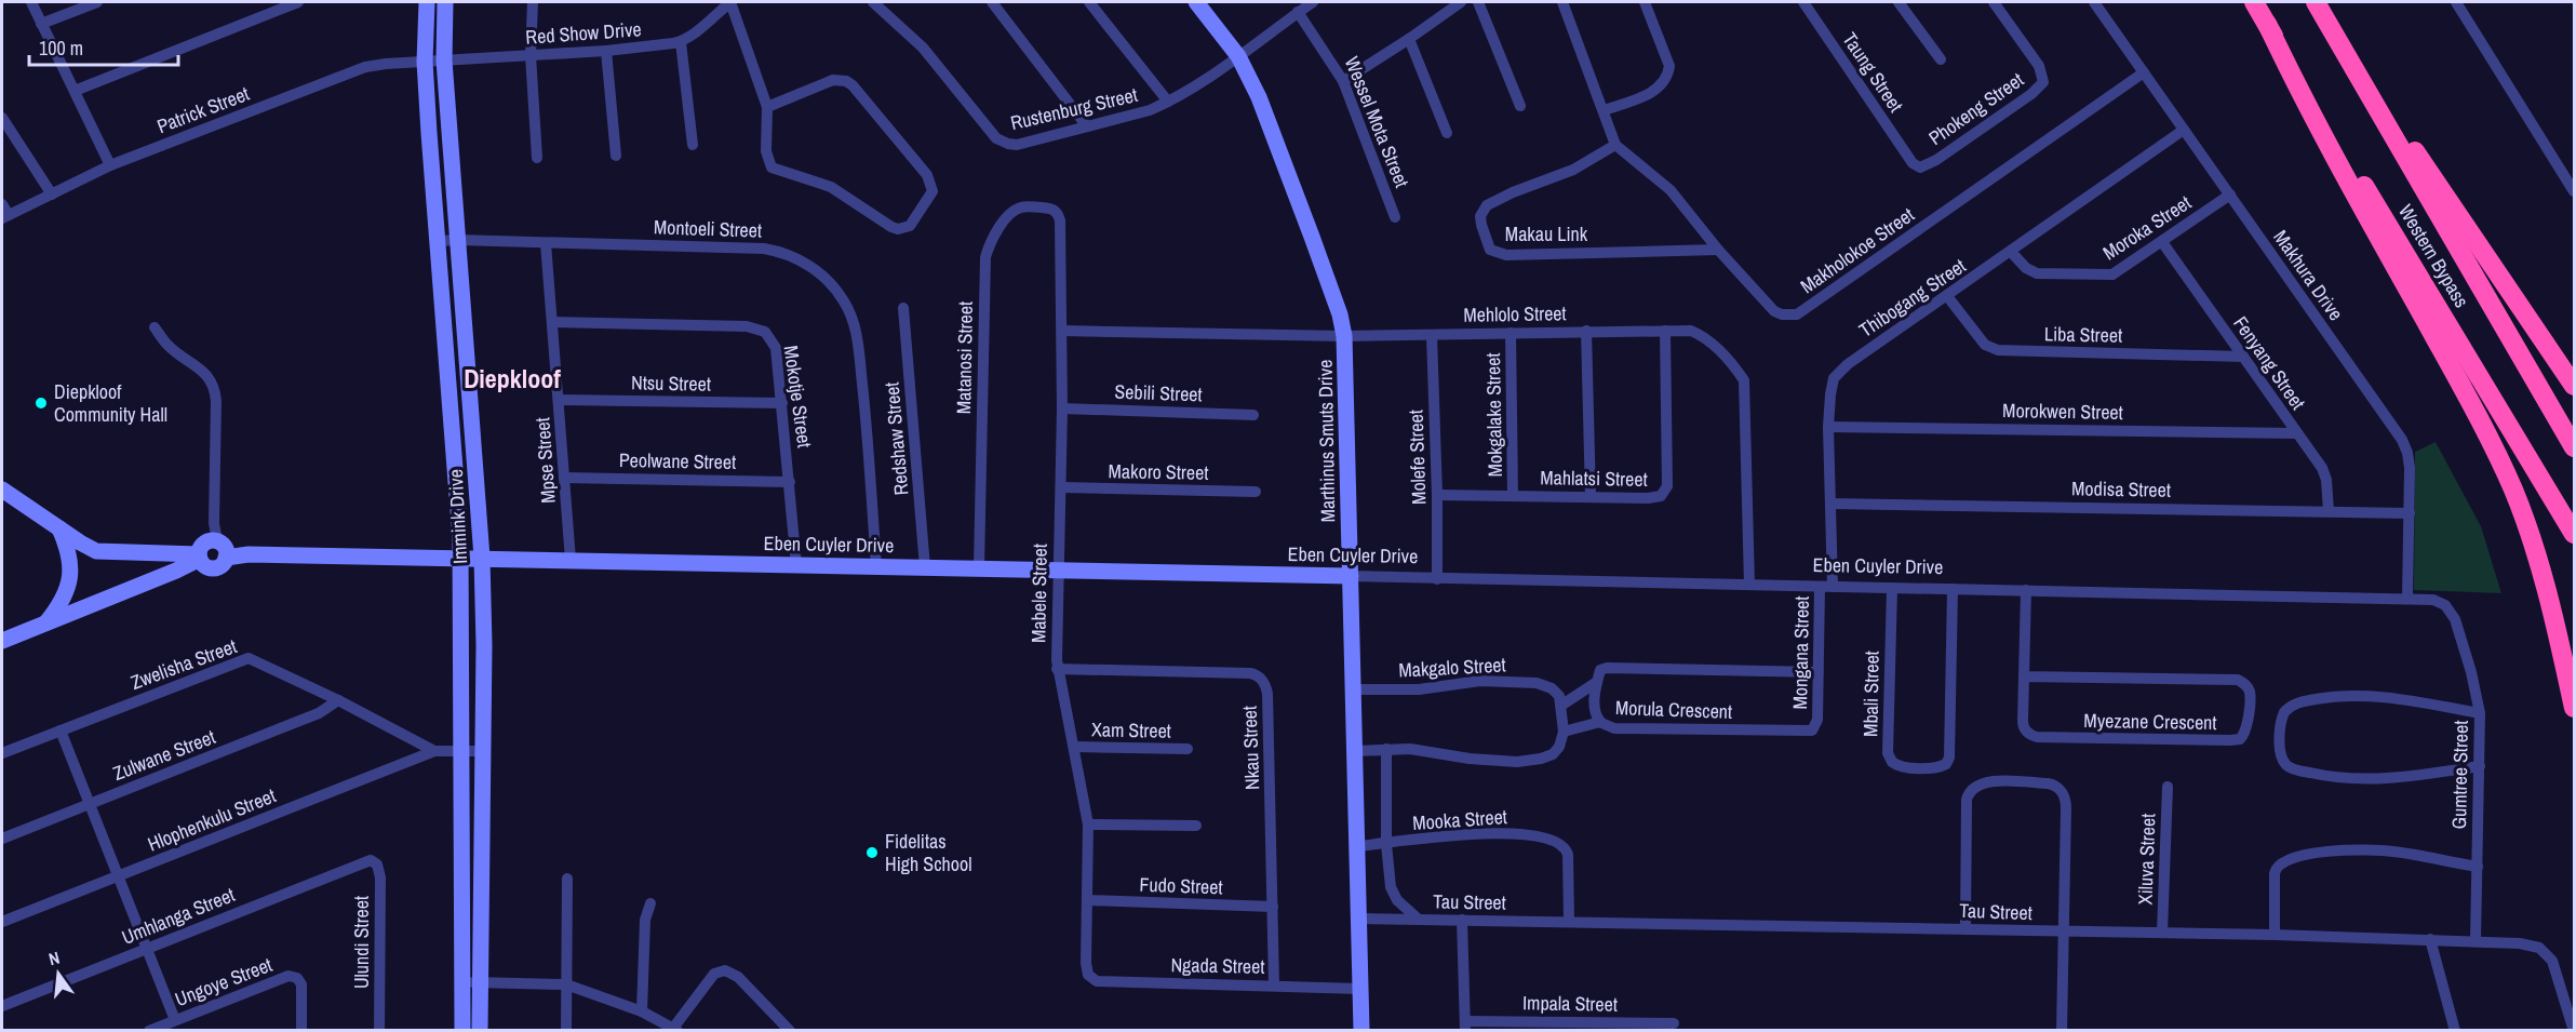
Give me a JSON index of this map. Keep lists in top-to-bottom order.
{
  "streets": {
    "highway": ["Western Bypass"],
    "street": [
      "Red Show Drive",
      "Taung Street",
      "Rustenburg Street",
      "Phokeng Street",
      "Patrick Street",
      "Wessel Mota Street",
      "Moroka Street",
      "Montoeli Street",
      "Makau Link",
      "Makholokoe Street",
      "Makhura Drive",
      "Thibogang Street",
      "Mehlolo Street",
      "Liba Street",
      "Matanosi Street",
      "Fenyang Street",
      "Ntsu Street",
      "Sebili Street",
      "Mokotje Street",
      "Morokwen Street",
      "Mokgalake Street",
      "Redshaw Street",
      "Marthinus Smuts Drive",
      "Molefe Street",
      "Mpse Street",
      "Peolwane Street",
      "Makoro Street",
      "Mahlatsi Street",
      "Modisa Street",
      "Immink Drive",
      "Eben Cuyler Drive",
      "Mabele Street",
      "Mongana Street",
      "Zwelisha Street",
      "Makgalo Street",
      "Mbali Street",
      "Morula Crescent",
      "Myezane Crescent",
      "Xam Street",
      "Nkau Street",
      "Zulwane Street",
      "Gumtree Street",
      "Hlophenkulu Street",
      "Mooka Street",
      "Xiluva Street",
      "Fudo Street",
      "Tau Street",
      "Umhlanga Street",
      "Ulundi Street",
      "Ngada Street",
      "Ungoye Street",
      "Impala Street"
    ]
  },
  "crossings": [
    ["Red Show Drive", "Patrick Street"],
    ["Red Show Drive", "Immink Drive"],
    ["Taung Street", "Phokeng Street"],
    ["Rustenburg Street", "Wessel Mota Street"],
    ["Rustenburg Street", "Marthinus Smuts Drive"],
    ["Patrick Street", "Immink Drive"],
    ["Moroka Street", "Makhura Drive"],
    ["Moroka Street", "Thibogang Street"],
    ["Moroka Street", "Fenyang Street"],
    ["Montoeli Street", "Mpse Street"],
    ["Montoeli Street", "Immink Drive"],
    ["Montoeli Street", "Eben Cuyler Drive"],
    ["Makau Link", "Makholokoe Street"],
    ["Makholokoe Street", "Makhura Drive"],
    ["Makhura Drive", "Thibogang Street"],
    ["Makhura Drive", "Modisa Street"],
    ["Makhura Drive", "Eben Cuyler Drive"],
    ["Thibogang Street", "Liba Street"],
    ["Thibogang Street", "Morokwen Street"],
    ["Thibogang Street", "Modisa Street"],
    ["Thibogang Street", "Eben Cuyler Drive"],
    ["Mehlolo Street", "Mokgalake Street"],
    ["Mehlolo Street", "Marthinus Smuts Drive"],
    ["Mehlolo Street", "Molefe Street"],
    ["Mehlolo Street", "Mahlatsi Street"],
    ["Mehlolo Street", "Eben Cuyler Drive"],
    ["Mehlolo Street", "Mabele Street"],
    ["Liba Street", "Fenyang Street"],
    ["Matanosi Street", "Eben Cuyler Drive"],
    ["Matanosi Street", "Mabele Street"],
    ["Fenyang Street", "Morokwen Street"],
    ["Fenyang Street", "Modisa Street"],
    ["Ntsu Street", "Mokotje Street"],
    ["Ntsu Street", "Mpse Street"],
    ["Sebili Street", "Mabele Street"],
    ["Mokotje Street", "Mpse Street"],
    ["Mokotje Street", "Peolwane Street"],
    ["Mokotje Street", "Eben Cuyler Drive"],
    ["Mokgalake Street", "Mahlatsi Street"],
    ["Redshaw Street", "Eben Cuyler Drive"],
    ["Marthinus Smuts Drive", "Eben Cuyler Drive"],
    ["Marthinus Smuts Drive", "Makgalo Street"],
    ["Marthinus Smuts Drive", "Mooka Street"],
    ["Marthinus Smuts Drive", "Tau Street"],
    ["Marthinus Smuts Drive", "Ngada Street"],
    ["Molefe Street", "Mahlatsi Street"],
    ["Molefe Street", "Eben Cuyler Drive"],
    ["Mpse Street", "Peolwane Street"],
    ["Mpse Street", "Eben Cuyler Drive"],
    ["Makoro Street", "Mabele Street"],
    ["Immink Drive", "Eben Cuyler Drive"],
    ["Immink Drive", "Zwelisha Street"],
    ["Eben Cuyler Drive", "Mabele Street"],
    ["Eben Cuyler Drive", "Mongana Street"],
    ["Eben Cuyler Drive", "Mbali Street"],
    ["Eben Cuyler Drive", "Gumtree Street"],
    ["Mabele Street", "Xam Street"],
    ["Mabele Street", "Nkau Street"],
    ["Mabele Street", "Fudo Street"],
    ["Mabele Street", "Ngada Street"],
    ["Mongana Street", "Morula Crescent"],
    ["Zwelisha Street", "Zulwane Street"],
    ["Zwelisha Street", "Hlophenkulu Street"],
    ["Nkau Street", "Fudo Street"],
    ["Nkau Street", "Ngada Street"],
    ["Gumtree Street", "Tau Street"],
    ["Mooka Street", "Tau Street"],
    ["Xiluva Street", "Tau Street"],
    ["Umhlanga Street", "Ulundi Street"]
  ],
  "districts": ["Diepkloof"],
  "places": ["Diepkloof Community Hall", "Fidelitas High School"],
  "scale_bar": "100 m",
  "north": "top"
}
